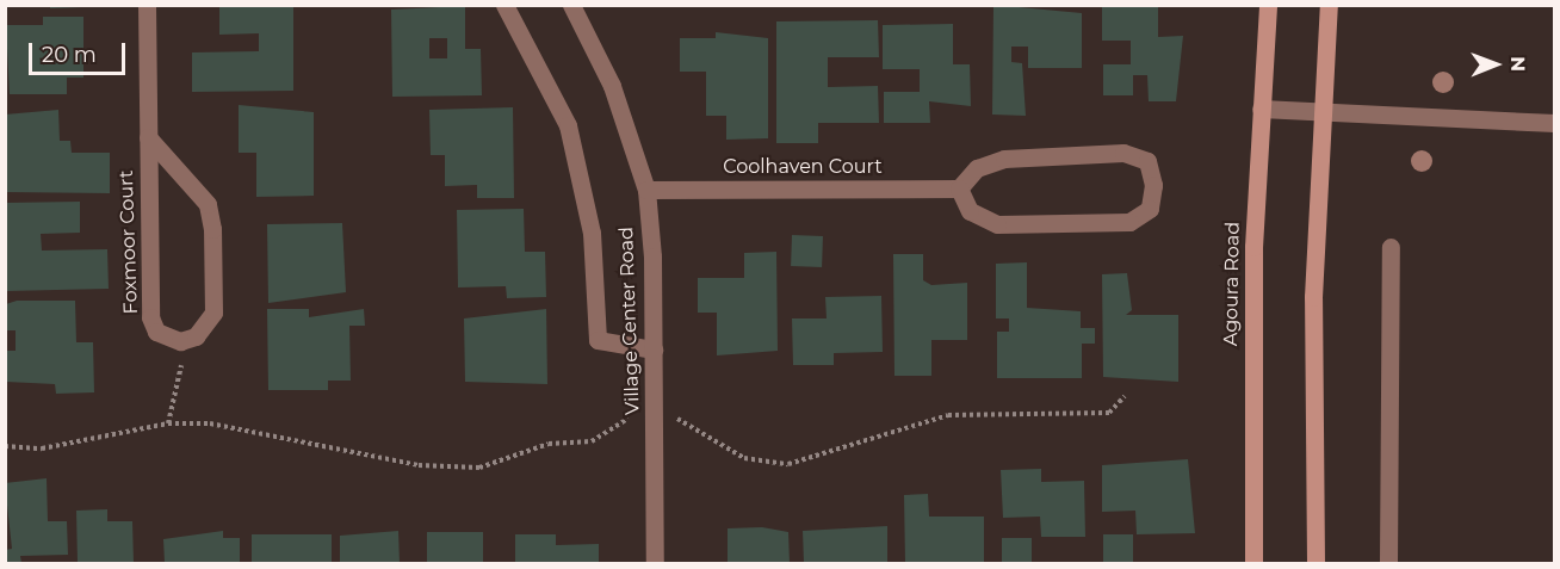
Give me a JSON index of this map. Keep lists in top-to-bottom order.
{
  "streets": {
    "main road": ["Agoura Road"],
    "street": ["Coolhaven Court", "Foxmoor Court", "Village Center Road"]
  },
  "crossings": [
    ["Coolhaven Court", "Village Center Road"]
  ],
  "scale_bar": "20 m",
  "north": "right"
}
